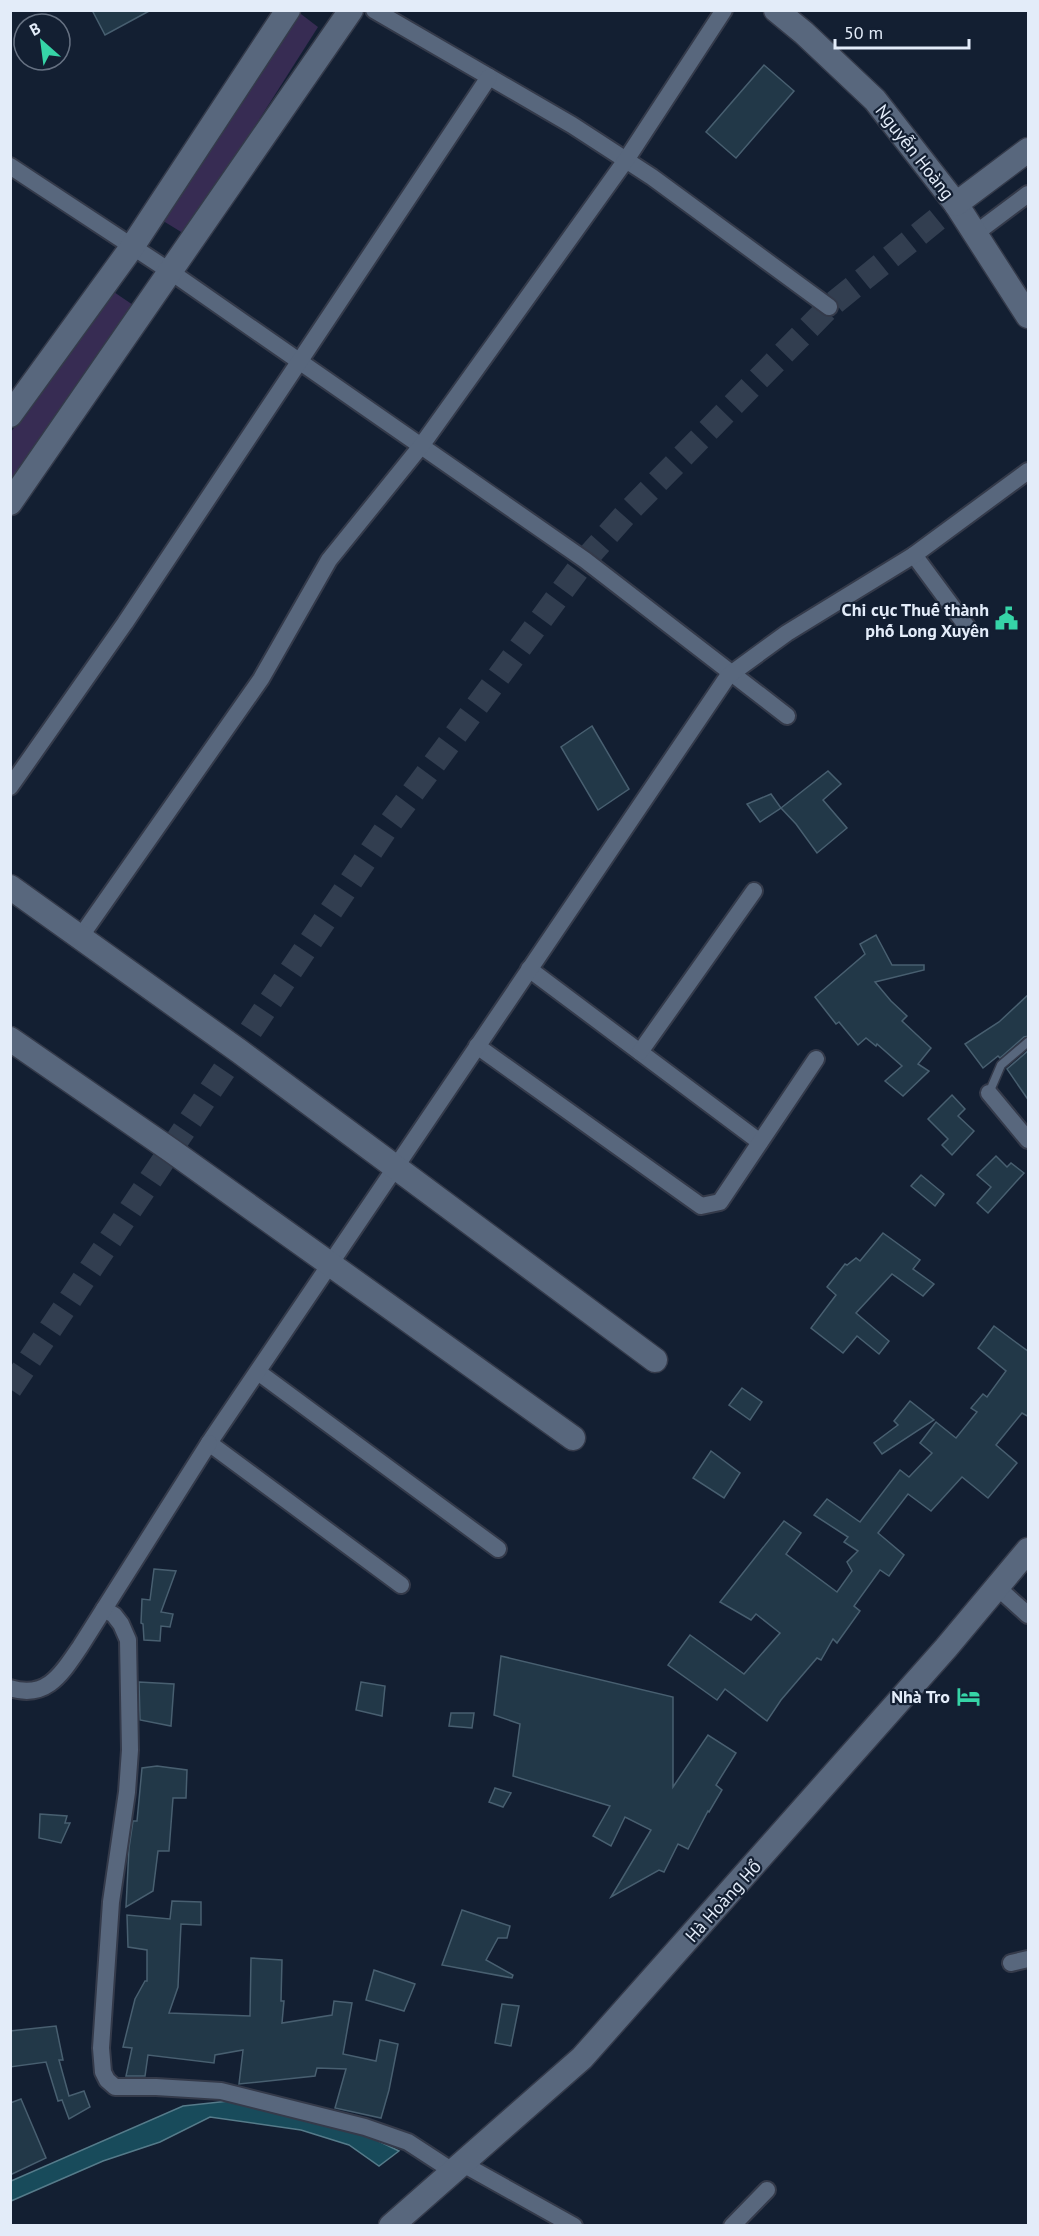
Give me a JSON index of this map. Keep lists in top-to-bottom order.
{
  "streets": {
    "street": ["Nguyễn Hoàng", "Hà Hoàng Hổ"]
  },
  "places": {
    "public building": ["Chi cục Thuế thành phố Long Xuyên"],
    "hotel": ["Nhà Tro"]
  },
  "scale_bar": "50 m",
  "north": "top left"
}
